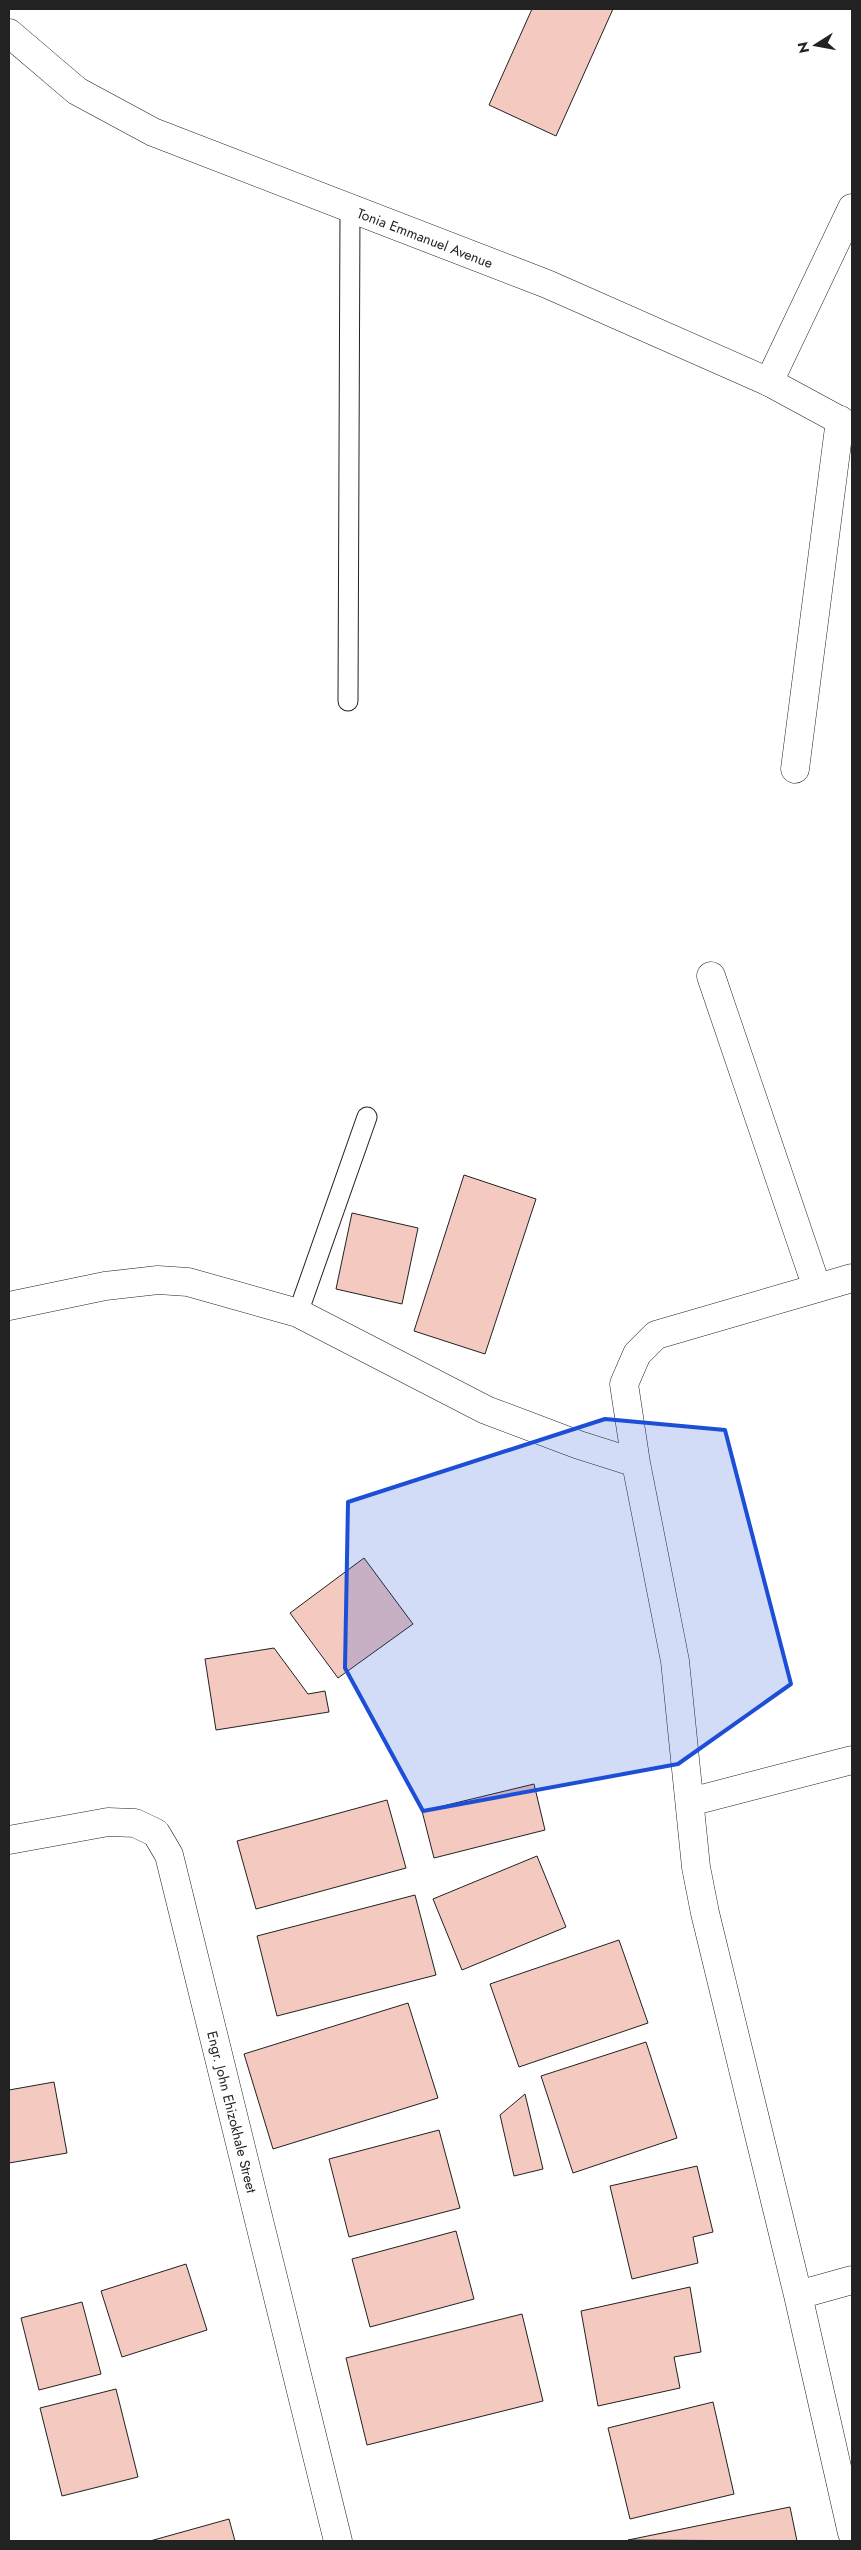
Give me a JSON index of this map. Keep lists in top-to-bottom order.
{
  "streets": {
    "street": ["Tonia Emmanuel Avenue", "Engr. John Ehizokhale Street"]
  },
  "north": "left"
}
